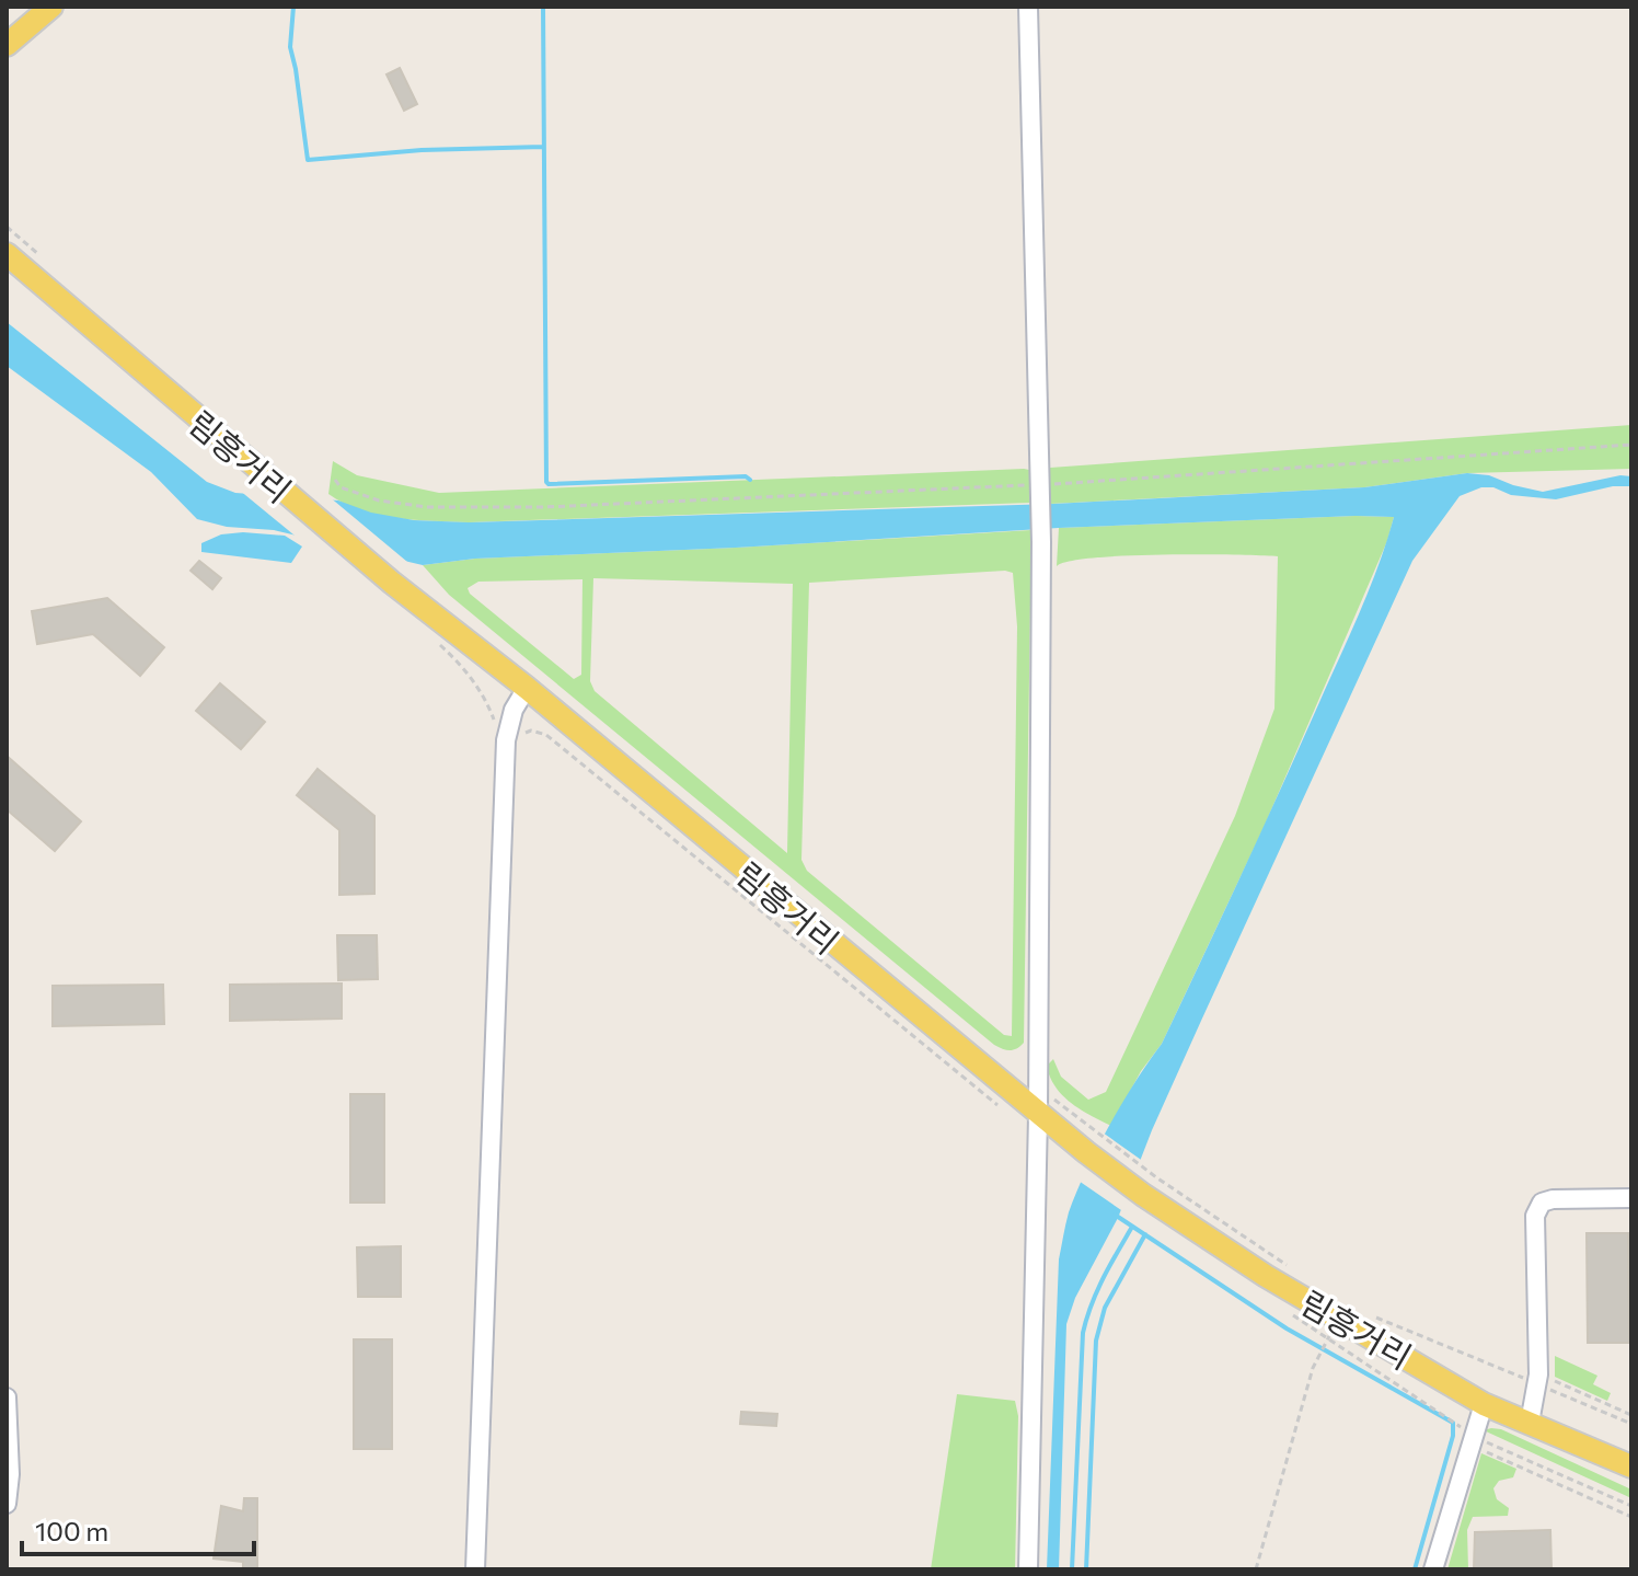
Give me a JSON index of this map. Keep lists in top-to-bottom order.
{
  "streets": {
    "main road": ["림흥거리"]
  },
  "scale_bar": "100 m"
}
